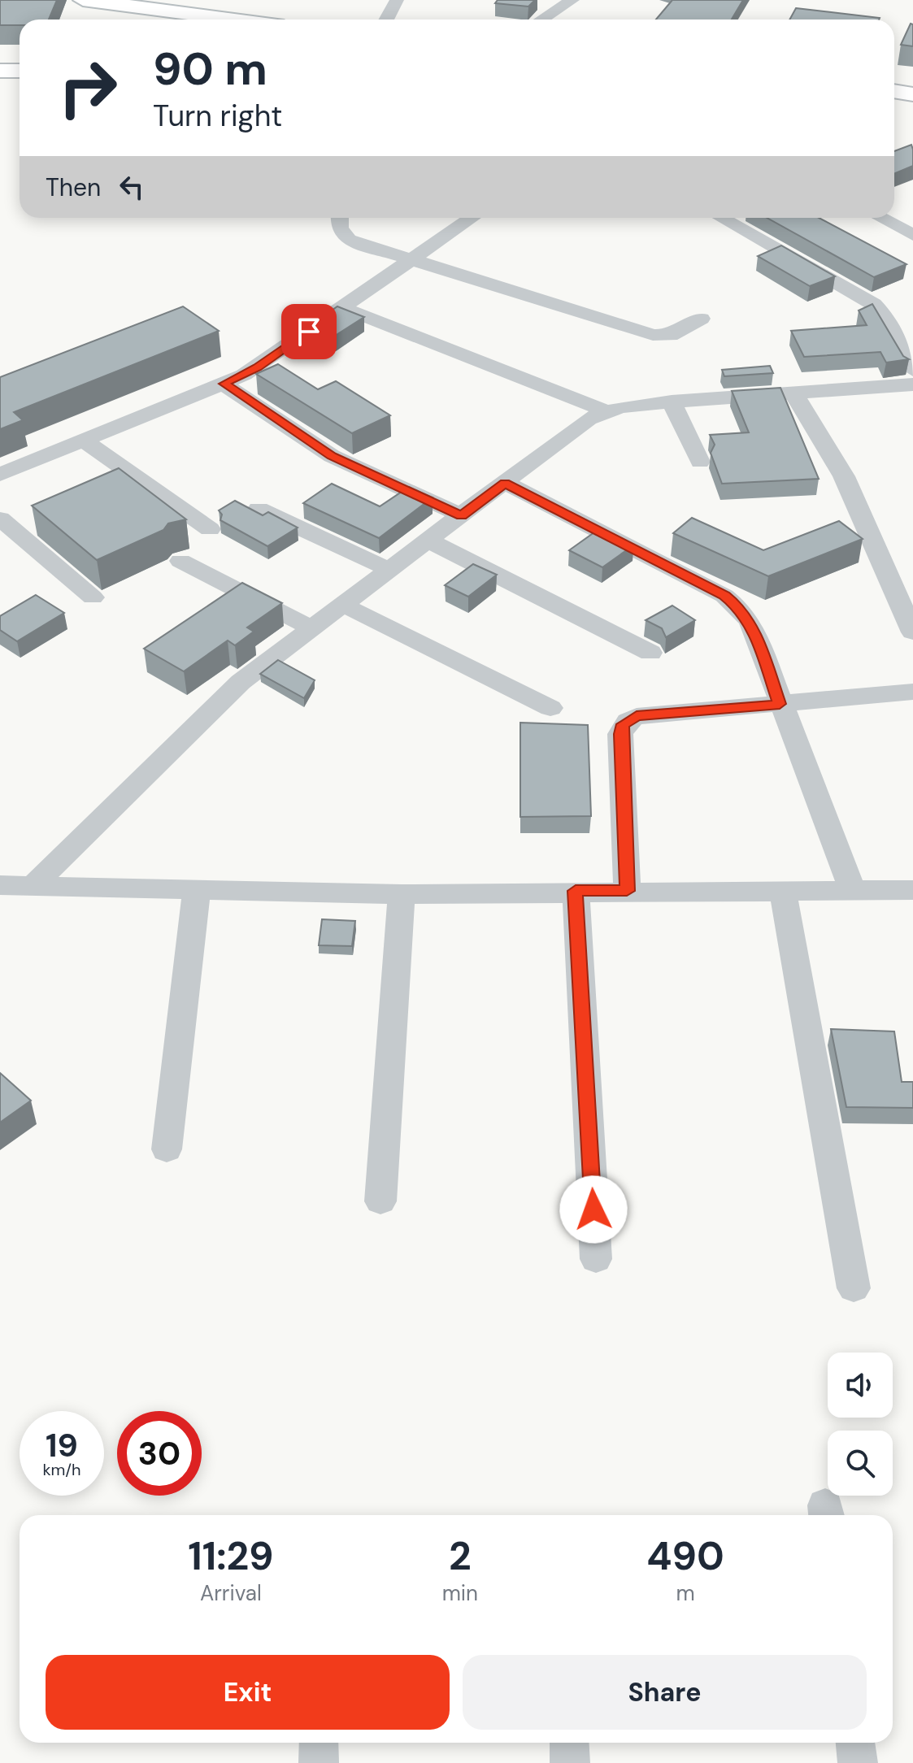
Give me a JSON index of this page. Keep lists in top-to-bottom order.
{
  "page": {
    "turn": ["90 m", "Turn right"],
    "then": "Then",
    "speed": "19 km/h",
    "limit": "30",
    "eta": [
      "11:29",
      "Arrival",
      "2",
      "min",
      "490",
      "m"
    ],
    "buttons": ["Exit", "Share"]
  }
}
